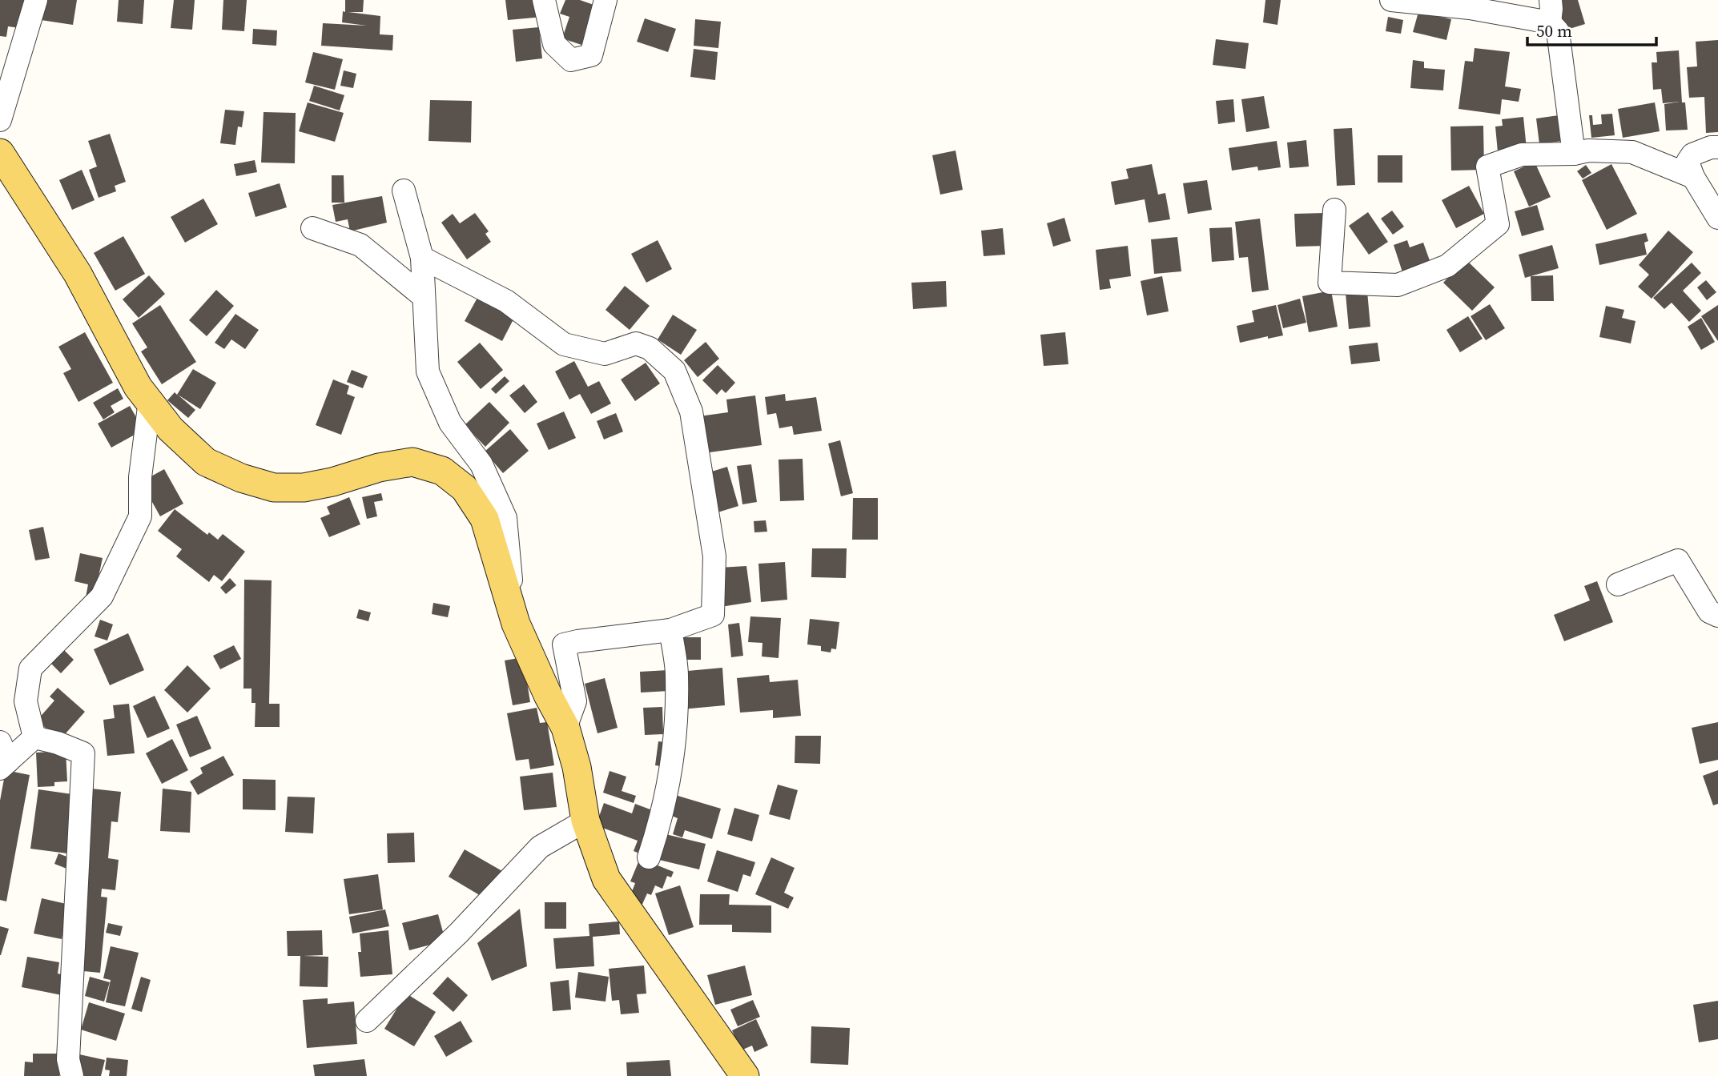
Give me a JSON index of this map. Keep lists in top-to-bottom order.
{
  "scale_bar": "50 m"
}
